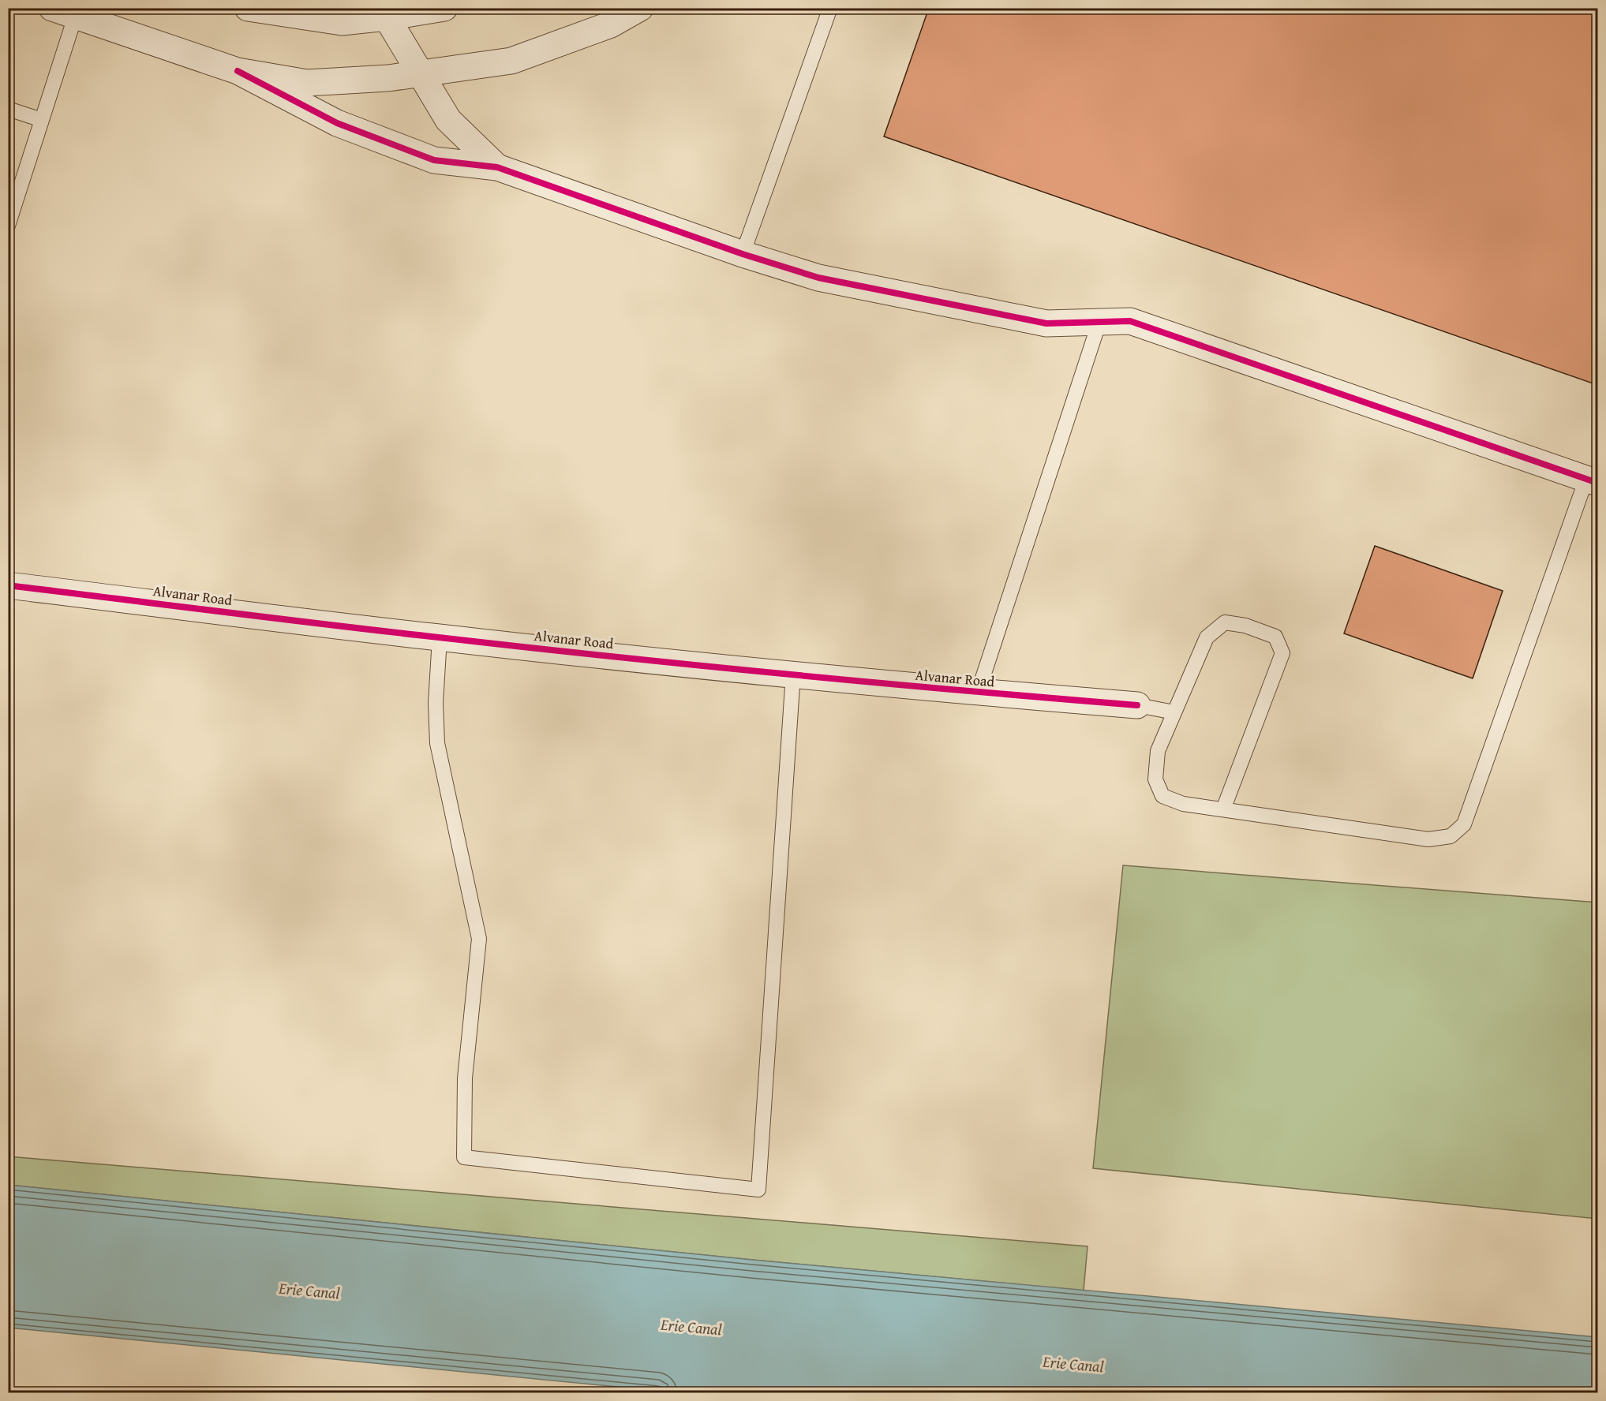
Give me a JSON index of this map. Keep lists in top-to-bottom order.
{
  "streets": {
    "street": ["Alvanar Road"]
  },
  "water": ["Erie Canal"]
}
